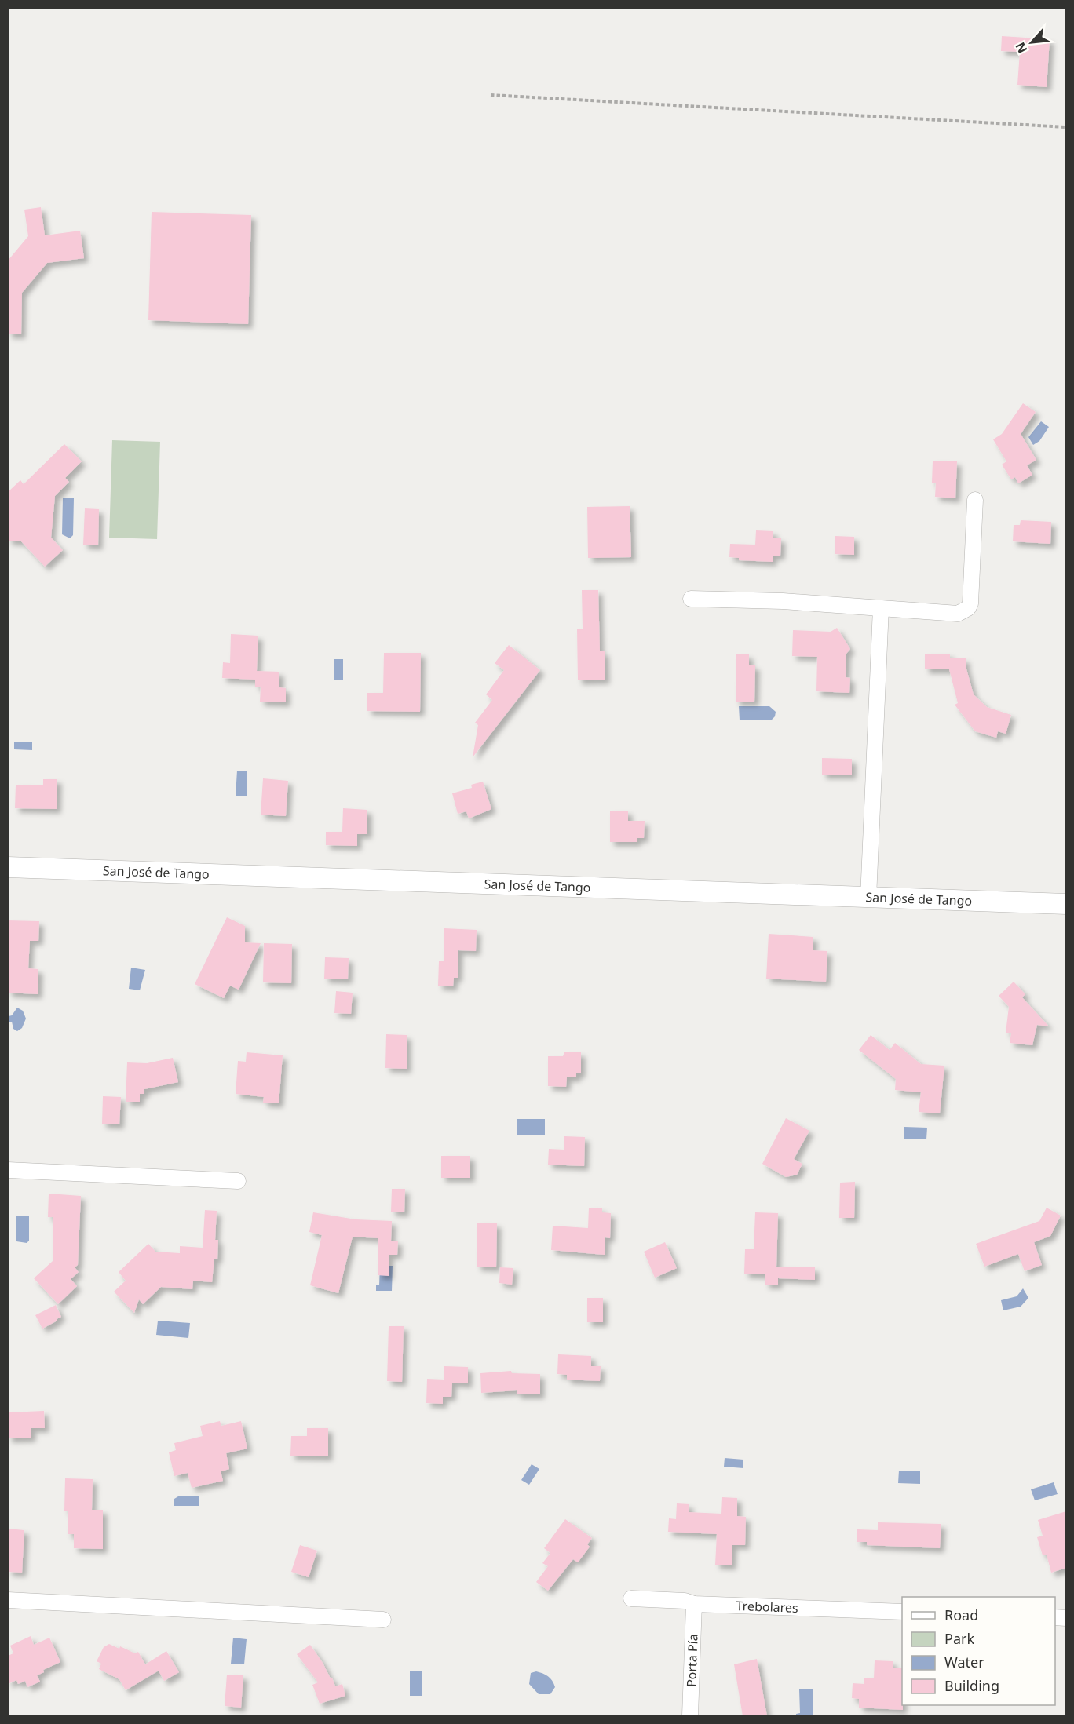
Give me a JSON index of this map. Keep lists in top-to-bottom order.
{
  "streets": {
    "street": ["San José de Tango", "Trebolares", "Porta Pía"]
  },
  "crossings": [
    ["Trebolares", "Porta Pía"]
  ],
  "legend": [
    "Road",
    "Park",
    "Water",
    "Building"
  ],
  "north": "bottom left"
}
